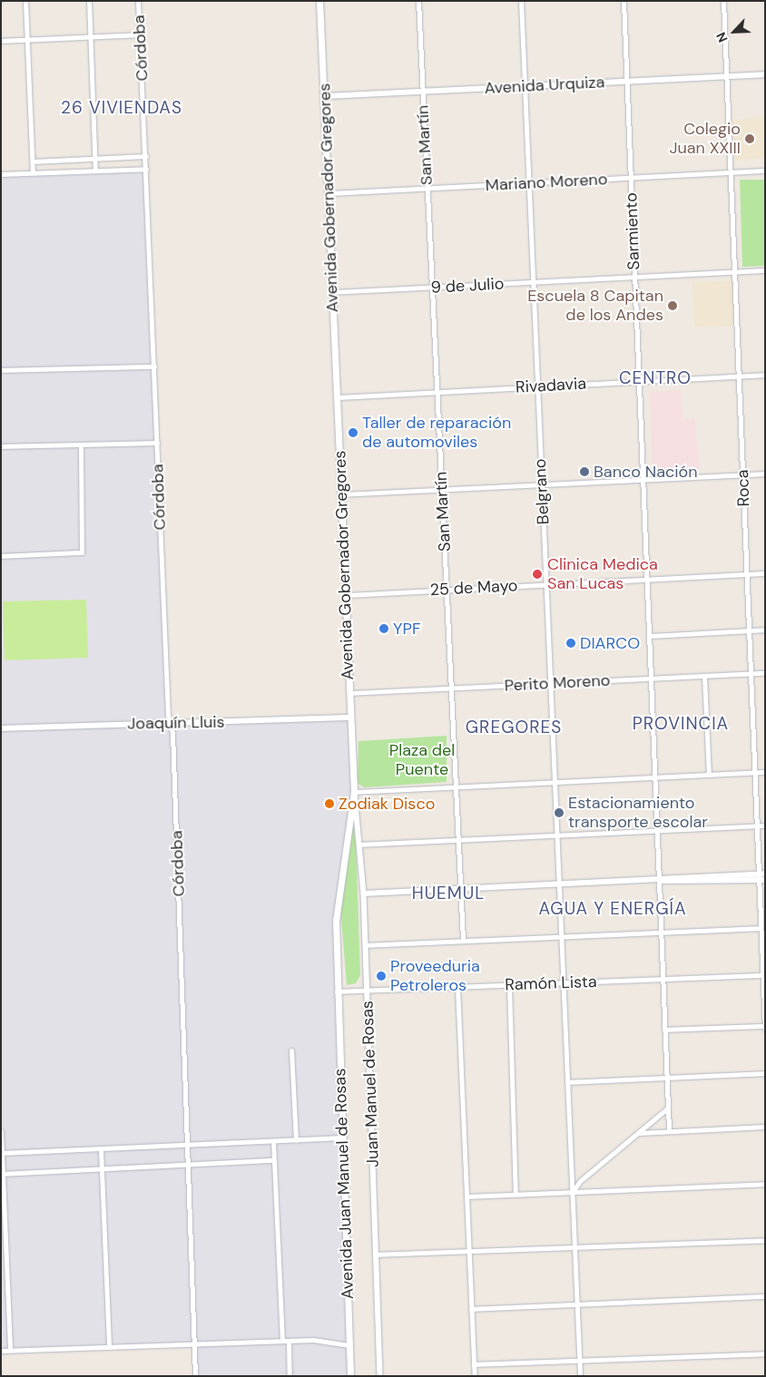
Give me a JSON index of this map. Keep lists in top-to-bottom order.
{
  "streets": {
    "main road": ["Avenida Gobernador Gregores", "Avenida Juan Manuel de Rosas"],
    "street": [
      "Córdoba",
      "Avenida Urquiza",
      "San Martín",
      "Mariano Moreno",
      "Sarmiento",
      "9 de Julio",
      "Rivadavia",
      "Roca",
      "Belgrano",
      "25 de Mayo",
      "Perito Moreno",
      "Joaquín Lluis",
      "Ramón Lista",
      "Juan Manuel de Rosas"
    ]
  },
  "crossings": [
    ["Córdoba", "Joaquín Lluis"],
    ["Avenida Urquiza", "San Martín"],
    ["Avenida Urquiza", "Avenida Gobernador Gregores"],
    ["Avenida Urquiza", "Sarmiento"],
    ["Avenida Urquiza", "Roca"],
    ["Avenida Urquiza", "Belgrano"],
    ["San Martín", "Mariano Moreno"],
    ["San Martín", "9 de Julio"],
    ["San Martín", "Rivadavia"],
    ["San Martín", "25 de Mayo"],
    ["San Martín", "Perito Moreno"],
    ["Mariano Moreno", "Avenida Gobernador Gregores"],
    ["Mariano Moreno", "Sarmiento"],
    ["Mariano Moreno", "Roca"],
    ["Mariano Moreno", "Belgrano"],
    ["Avenida Gobernador Gregores", "9 de Julio"],
    ["Avenida Gobernador Gregores", "Rivadavia"],
    ["Avenida Gobernador Gregores", "25 de Mayo"],
    ["Avenida Gobernador Gregores", "Perito Moreno"],
    ["Avenida Gobernador Gregores", "Joaquín Lluis"],
    ["Avenida Gobernador Gregores", "Ramón Lista"],
    ["Avenida Gobernador Gregores", "Juan Manuel de Rosas"],
    ["Avenida Gobernador Gregores", "Avenida Juan Manuel de Rosas"],
    ["Sarmiento", "9 de Julio"],
    ["Sarmiento", "Rivadavia"],
    ["Sarmiento", "25 de Mayo"],
    ["Sarmiento", "Perito Moreno"],
    ["Sarmiento", "Ramón Lista"],
    ["9 de Julio", "Roca"],
    ["9 de Julio", "Belgrano"],
    ["Rivadavia", "Roca"],
    ["Rivadavia", "Belgrano"],
    ["Roca", "25 de Mayo"],
    ["Roca", "Perito Moreno"],
    ["Roca", "Ramón Lista"],
    ["Belgrano", "25 de Mayo"],
    ["Belgrano", "Perito Moreno"],
    ["Belgrano", "Ramón Lista"],
    ["Ramón Lista", "Juan Manuel de Rosas"],
    ["Ramón Lista", "Avenida Juan Manuel de Rosas"]
  ],
  "districts": [
    "26 VIVIENDAS",
    "CENTRO",
    "PROVINCIA",
    "GREGORES",
    "HUEMUL",
    "AGUA Y ENERGÍA"
  ],
  "parks": ["Plaza del Puente"],
  "places": [
    "Colegio Juan XXIII",
    "Escuela 8 Capitan de los Andes",
    "Taller de reparación de automoviles",
    "Banco Nación",
    "Clinica Medica San Lucas",
    "YPF",
    "DIARCO",
    "Zodiak Disco",
    "Estacionamiento transporte escolar",
    "Proveeduria Petroleros"
  ],
  "north": "bottom left"
}
